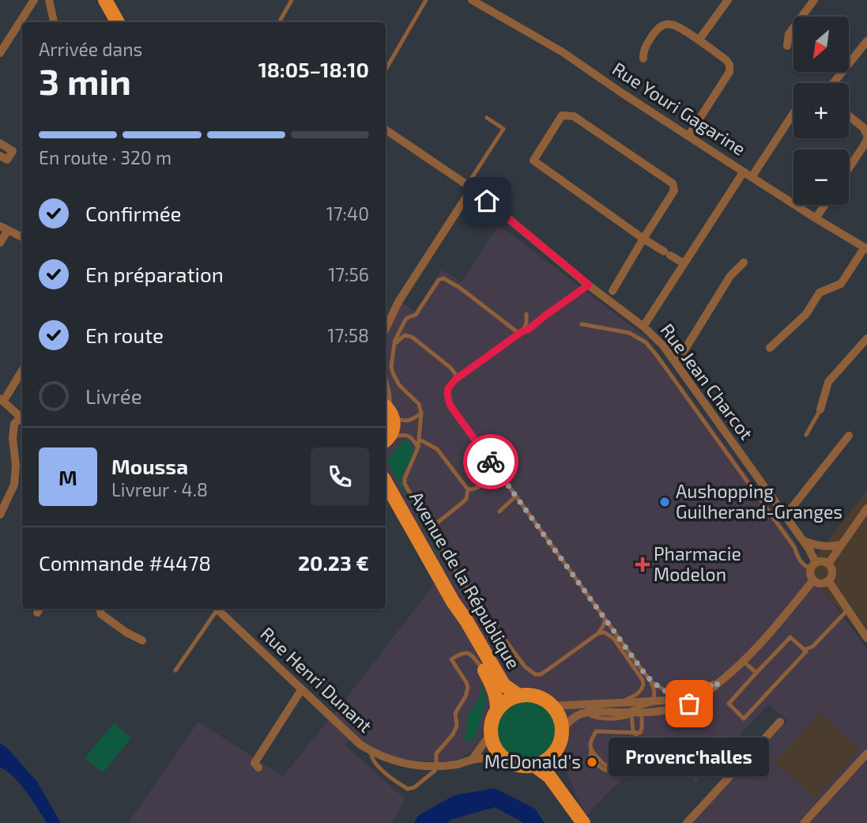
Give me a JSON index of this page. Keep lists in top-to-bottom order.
{
  "streets": {
    "main road": ["Avenue de la République"],
    "street": ["Rue Youri Gagarine", "Rue Jean Charcot", "Rue Henri Dunant"]
  },
  "crossings": [
    ["Avenue de la République", "Rue Henri Dunant"]
  ],
  "places": {
    "other": ["Aushopping Guilherand-Granges", "Provenc'halles", "McDonald's"],
    "health": ["Pharmacie Modelon"]
  },
  "north": "bottom left",
  "page": {
    "map_buttons": ["+", "−"],
    "heading": ["3 min", "Arrivée dans", "18:05–18:10"],
    "panel": [
      "Moussa",
      "Livreur · 4.8",
      "Commande #4478",
      "20.23 €"
    ],
    "bar": "En route · 320 m",
    "list": [
      ["Confirmée", "17:40"],
      ["En préparation", "17:56"],
      ["En route", "17:58"],
      "Livrée"
    ],
    "round": "M",
    "bubble": "Provenc'halles"
  }
}
